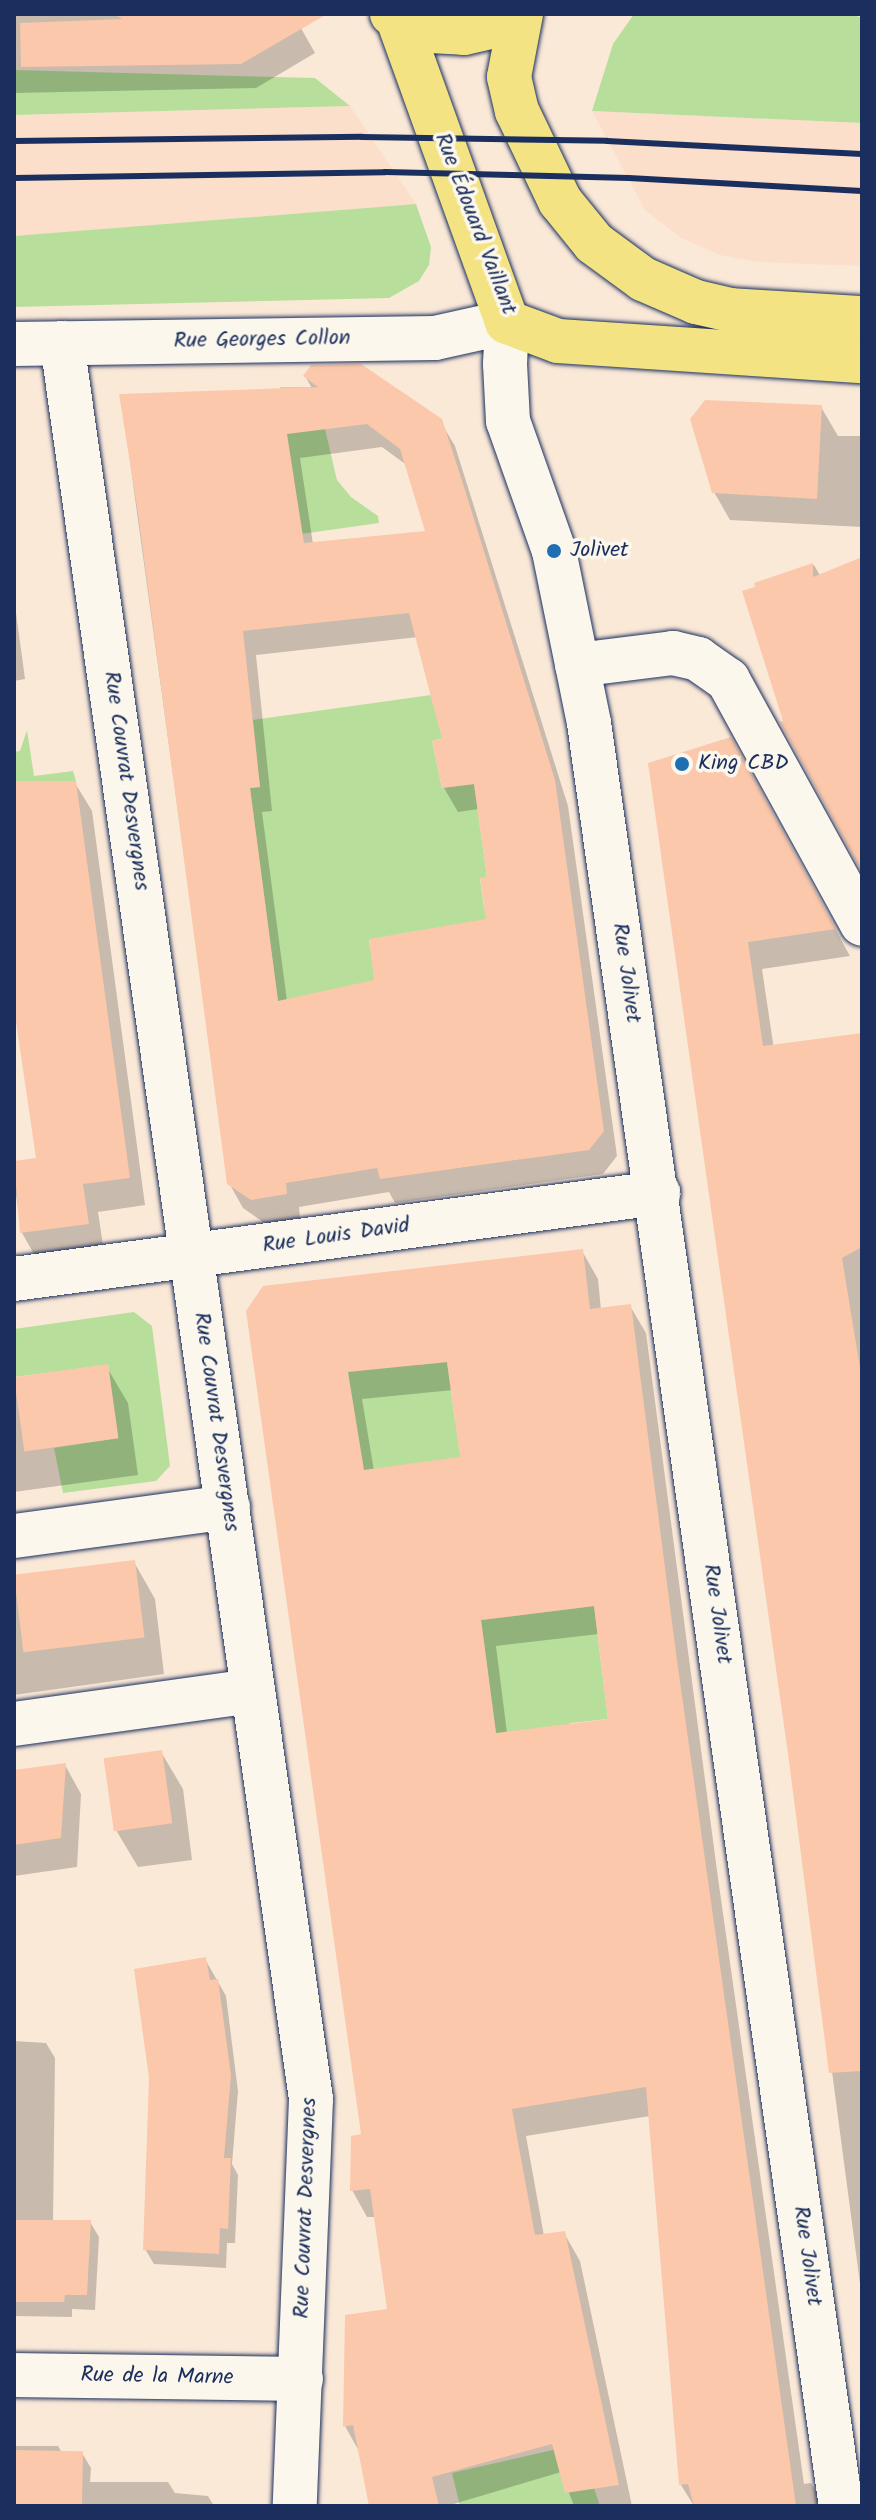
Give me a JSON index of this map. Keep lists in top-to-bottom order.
{
  "streets": {
    "main road": ["Rue Édouard Vaillant"],
    "street": [
      "Rue Georges Collon",
      "Rue Couvrat Desvergnes",
      "Rue Jolivet",
      "Rue Louis David",
      "Rue de la Marne"
    ]
  },
  "crossings": [
    ["Rue Édouard Vaillant", "Rue Georges Collon"],
    ["Rue Édouard Vaillant", "Rue Jolivet"],
    ["Rue Georges Collon", "Rue Couvrat Desvergnes"],
    ["Rue Georges Collon", "Rue Jolivet"],
    ["Rue Couvrat Desvergnes", "Rue Louis David"],
    ["Rue Couvrat Desvergnes", "Rue de la Marne"],
    ["Rue Jolivet", "Rue Louis David"]
  ],
  "places": ["Jolivet", "King CBD"]
}
